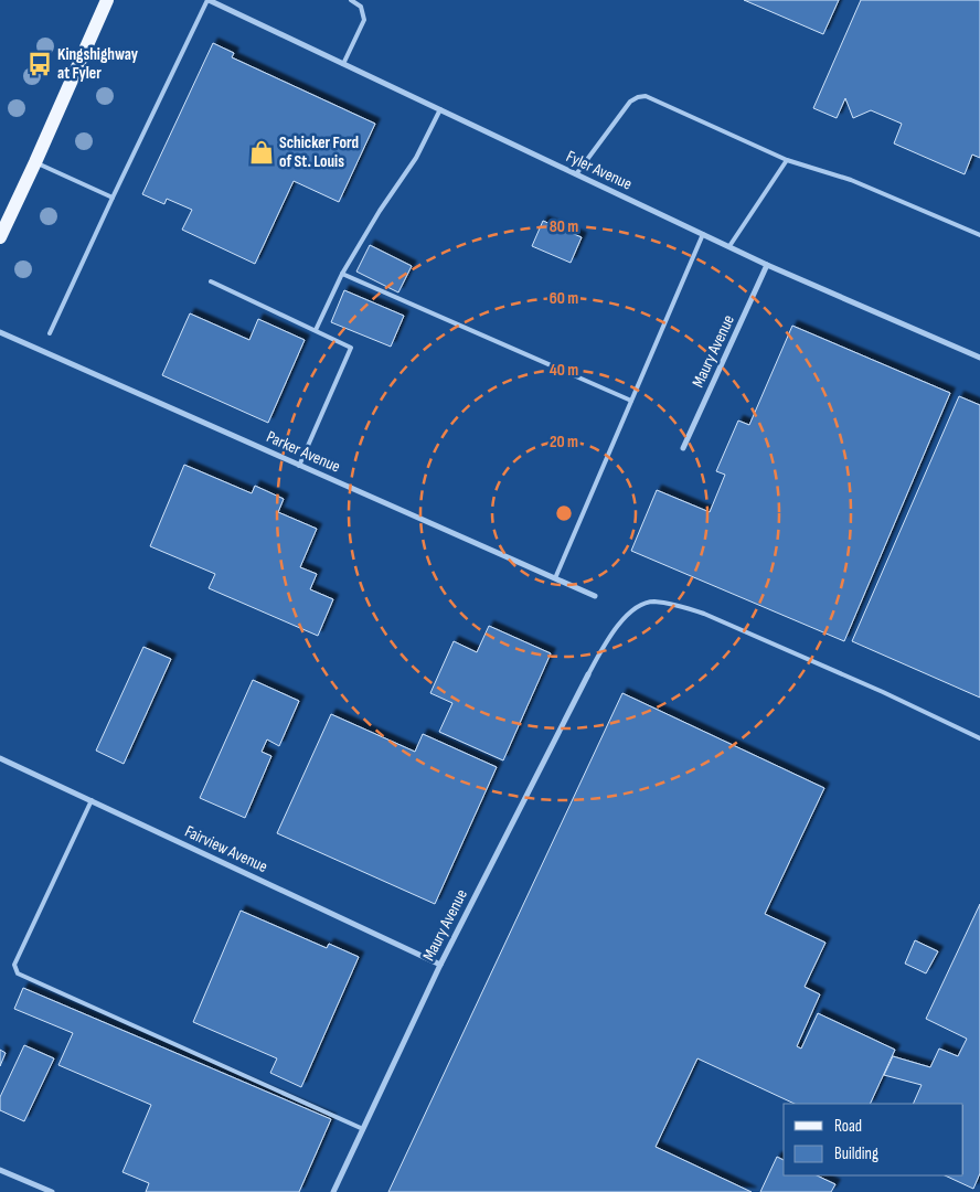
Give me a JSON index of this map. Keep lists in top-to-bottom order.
{
  "streets": {
    "street": [
      "Fyler Avenue",
      "Maury Avenue",
      "Parker Avenue",
      "Fairview Avenue"
    ]
  },
  "crossings": [
    ["Fyler Avenue", "Maury Avenue"],
    ["Maury Avenue", "Fairview Avenue"]
  ],
  "places": {
    "bus stop": ["Kingshighway at Fyler"],
    "shop": ["Schicker Ford of St. Louis"]
  },
  "legend": ["Road", "Building"],
  "rings": [
    "80 m",
    "60 m",
    "40 m",
    "20 m"
  ]
}
